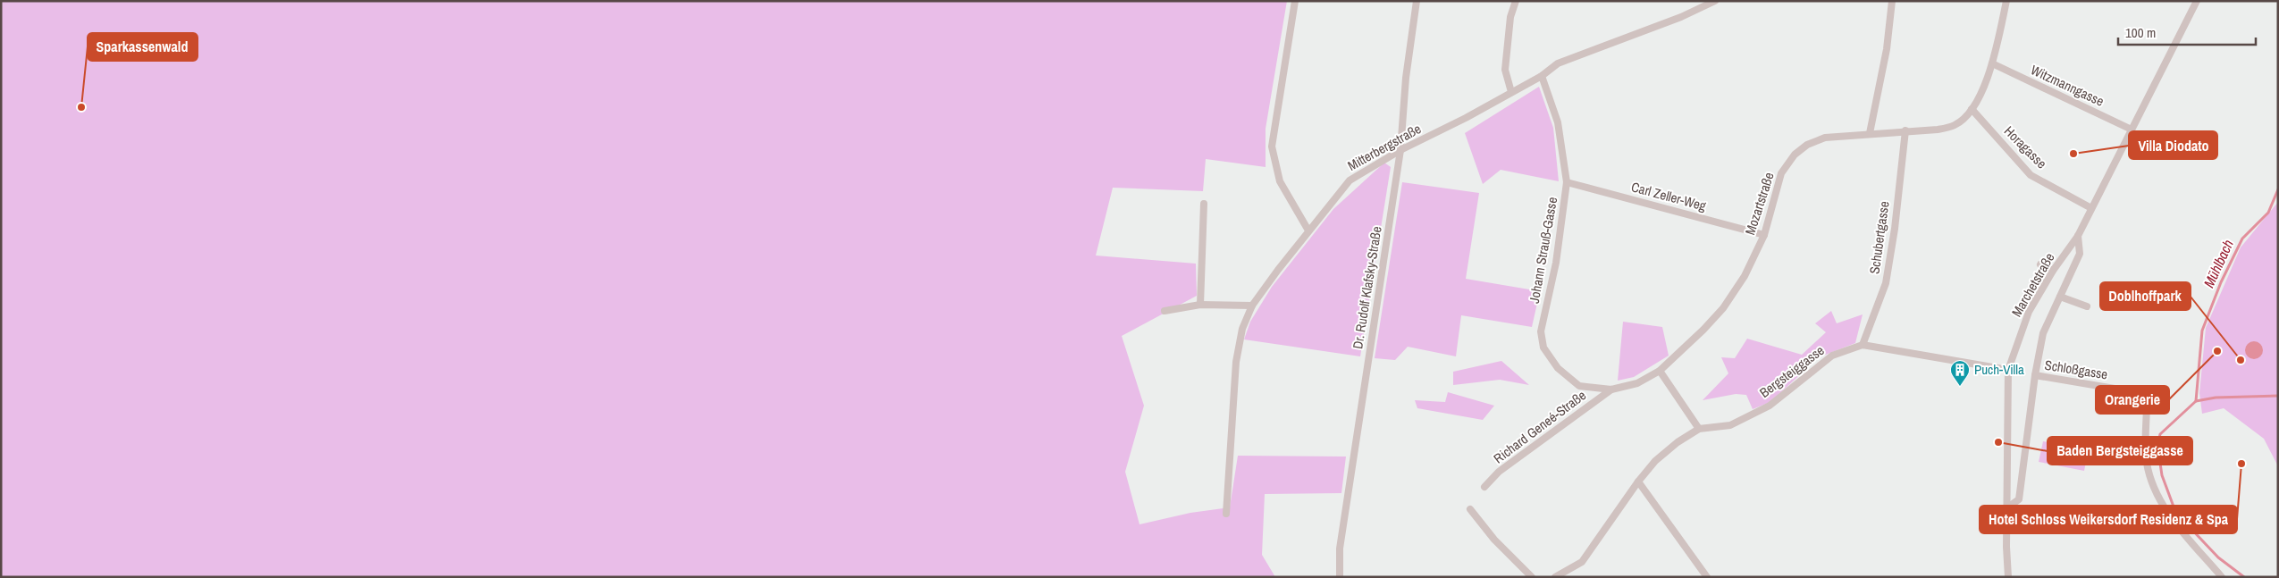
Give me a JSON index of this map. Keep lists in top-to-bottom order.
{
  "streets": {
    "street": [
      "Witzmanngasse",
      "Mitterbergstraße",
      "Horagasse",
      "Carl Zeller-Weg",
      "Mozartstraße",
      "Schubertgasse",
      "Johann Strauß-Gasse",
      "Marchetstraße",
      "Dr. Rudolf Klafsky-Straße",
      "Schloßgasse",
      "Bergsteiggasse",
      "Richard Geneé-Straße"
    ]
  },
  "crossings": [
    ["Witzmanngasse", "Mozartstraße"],
    ["Witzmanngasse", "Marchetstraße"],
    ["Mitterbergstraße", "Johann Strauß-Gasse"],
    ["Mitterbergstraße", "Dr. Rudolf Klafsky-Straße"],
    ["Horagasse", "Mozartstraße"],
    ["Horagasse", "Marchetstraße"],
    ["Carl Zeller-Weg", "Mozartstraße"],
    ["Carl Zeller-Weg", "Johann Strauß-Gasse"],
    ["Mozartstraße", "Schubertgasse"],
    ["Mozartstraße", "Johann Strauß-Gasse"],
    ["Mozartstraße", "Richard Geneé-Straße"],
    ["Schubertgasse", "Bergsteiggasse"],
    ["Johann Strauß-Gasse", "Richard Geneé-Straße"],
    ["Marchetstraße", "Schloßgasse"],
    ["Marchetstraße", "Bergsteiggasse"]
  ],
  "water": ["Mühlbach"],
  "places": {
    "other": [
      "Sparkassenwald",
      "Villa Diodato",
      "Orangerie",
      "Doblhoffpark",
      "Baden Bergsteiggasse",
      "Hotel Schloss Weikersdorf Residenz & Spa"
    ],
    "building": ["Puch-Villa"]
  },
  "scale_bar": "100 m"
}
